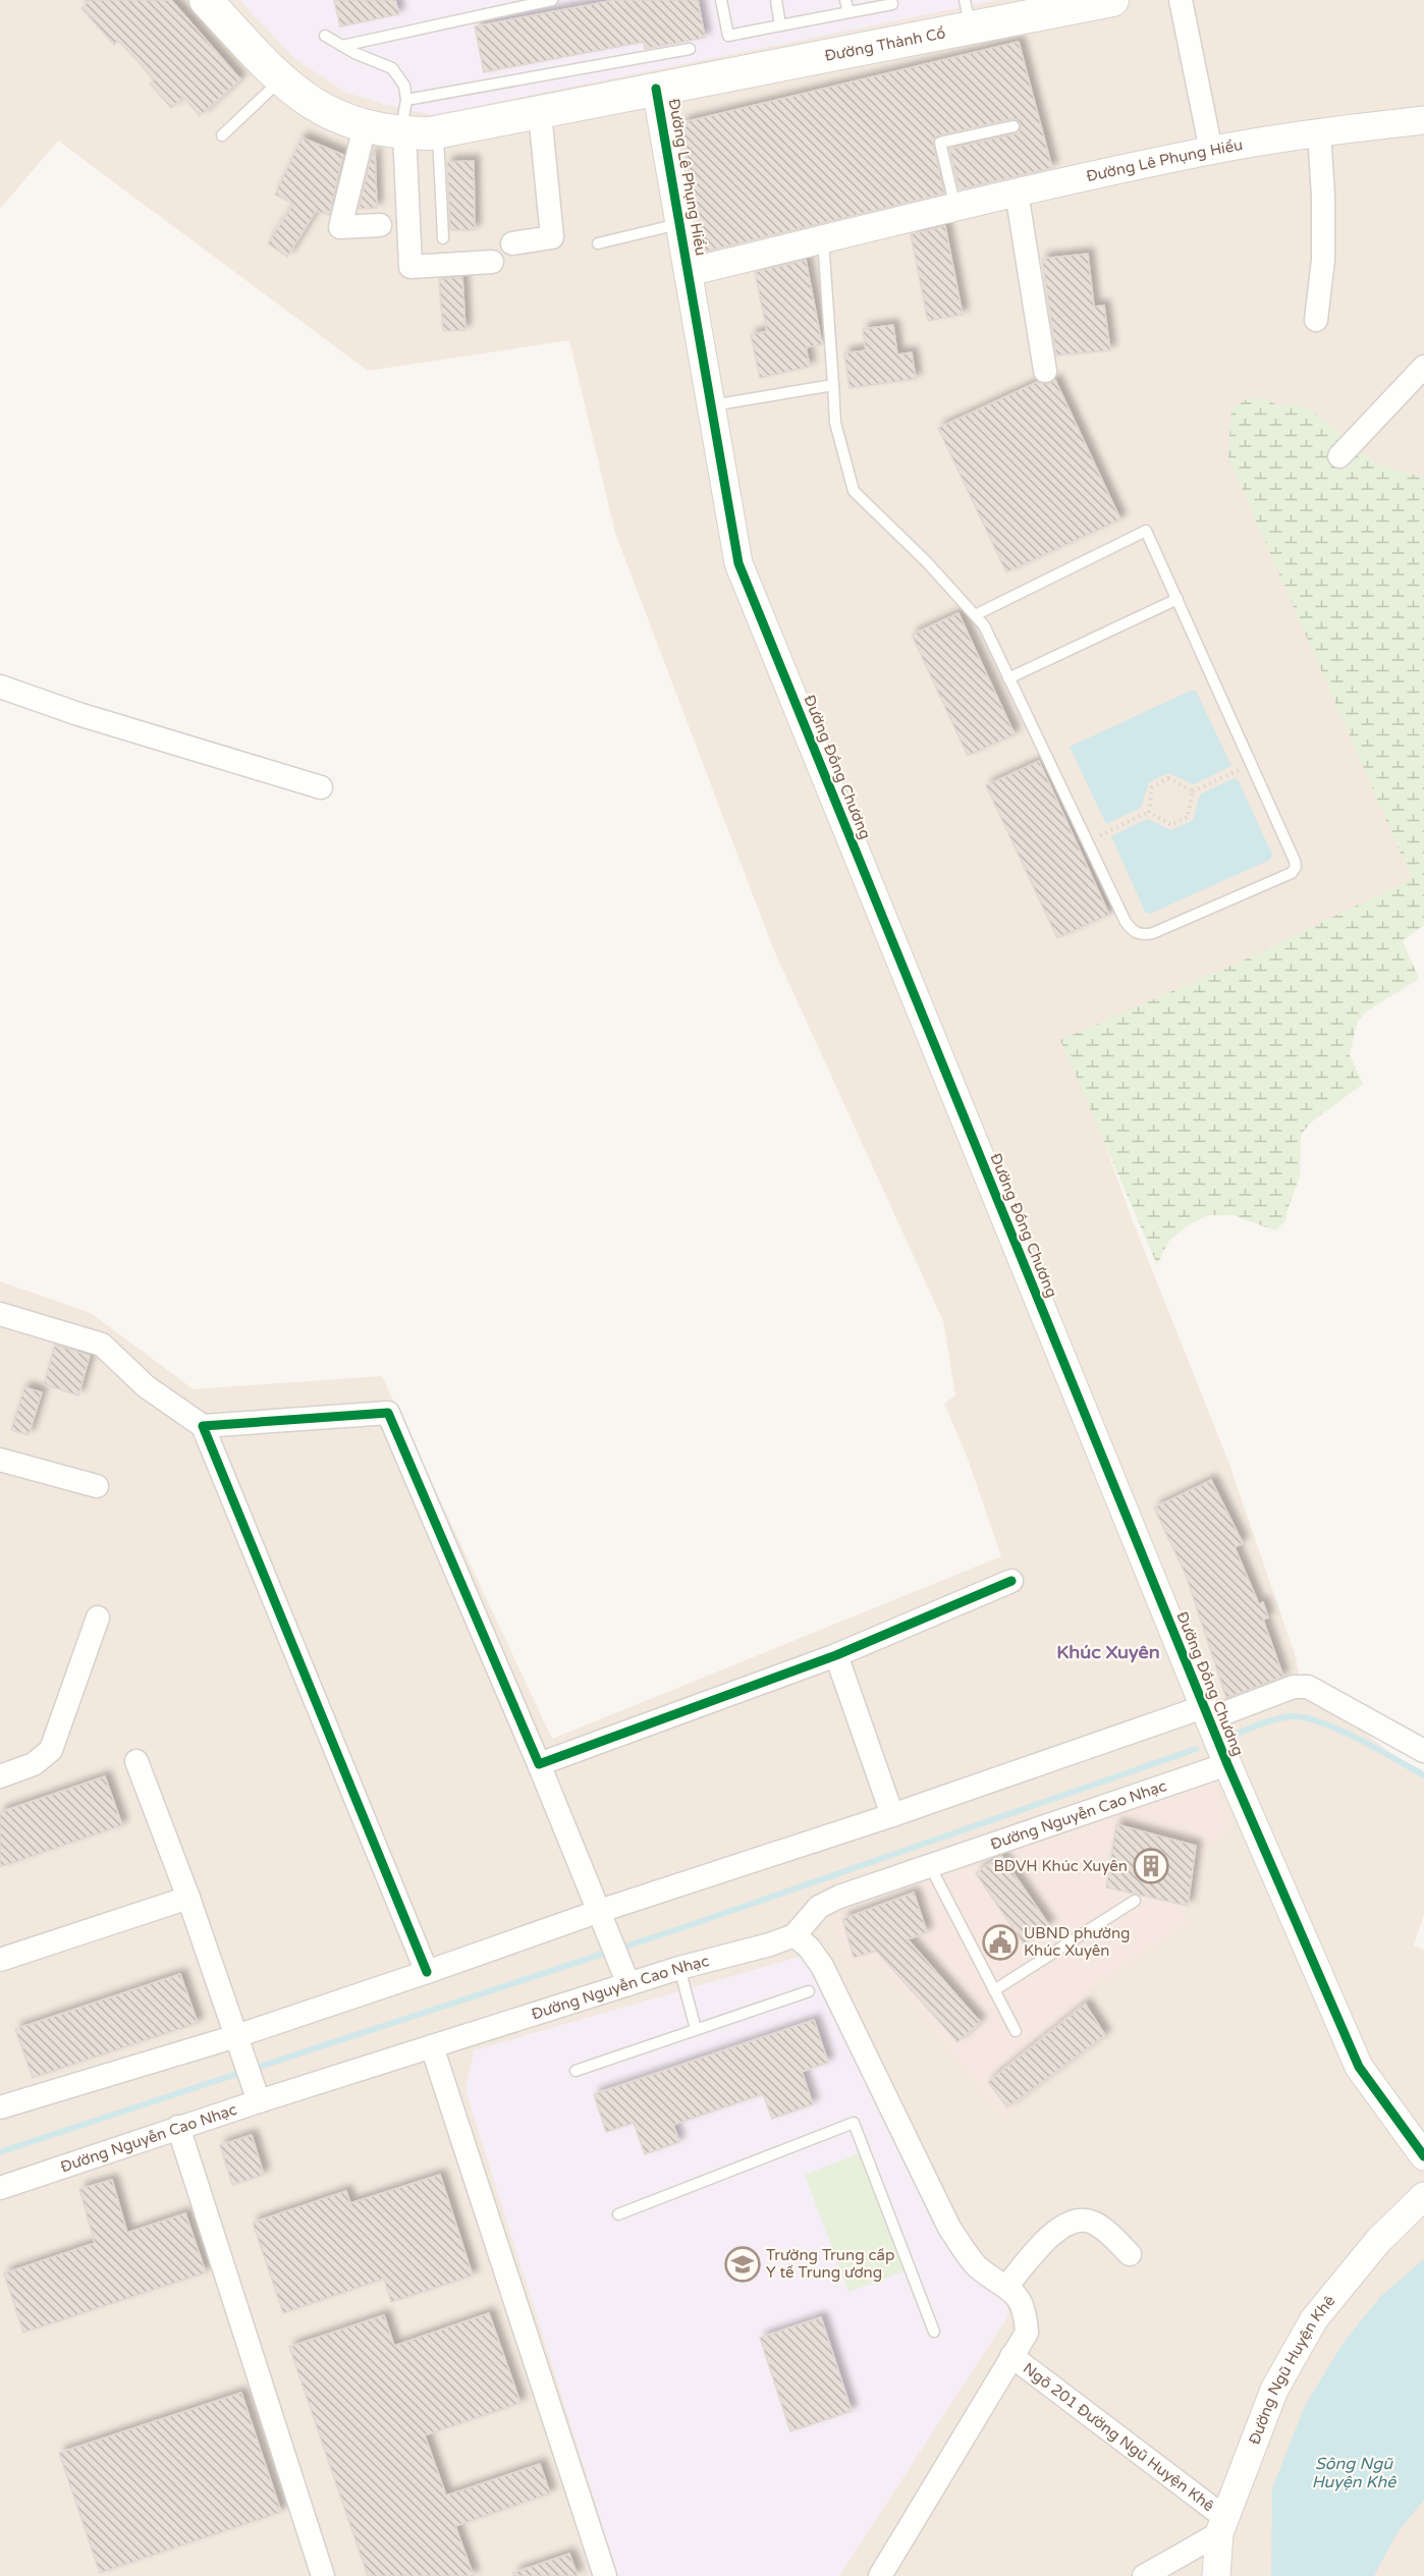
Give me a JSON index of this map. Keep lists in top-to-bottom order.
{
  "streets": {
    "main road": ["Đường Thành Cổ", "Đường Lê Phụng Hiểu"],
    "street": [
      "Đường Đồng Chương",
      "Đường Nguyễn Cao Nhạc",
      "Đường Ngũ Huyện Khê",
      "Ngõ 201 Đường Ngũ Huyện Khê"
    ]
  },
  "crossings": [
    ["Đường Thành Cổ", "Đường Lê Phụng Hiểu"],
    ["Đường Lê Phụng Hiểu", "Đường Đồng Chương"],
    ["Đường Đồng Chương", "Đường Nguyễn Cao Nhạc"],
    ["Đường Ngũ Huyện Khê", "Ngõ 201 Đường Ngũ Huyện Khê"]
  ],
  "districts": ["Khúc Xuyên"],
  "water": ["Sông Ngũ Huyện Khê"],
  "places": {
    "building": ["BDVH Khúc Xuyên"],
    "public building": ["UBND phường Khúc Xuyên"],
    "school or university": ["Trường Trung cấp Y tế Trung ương"]
  }
}
